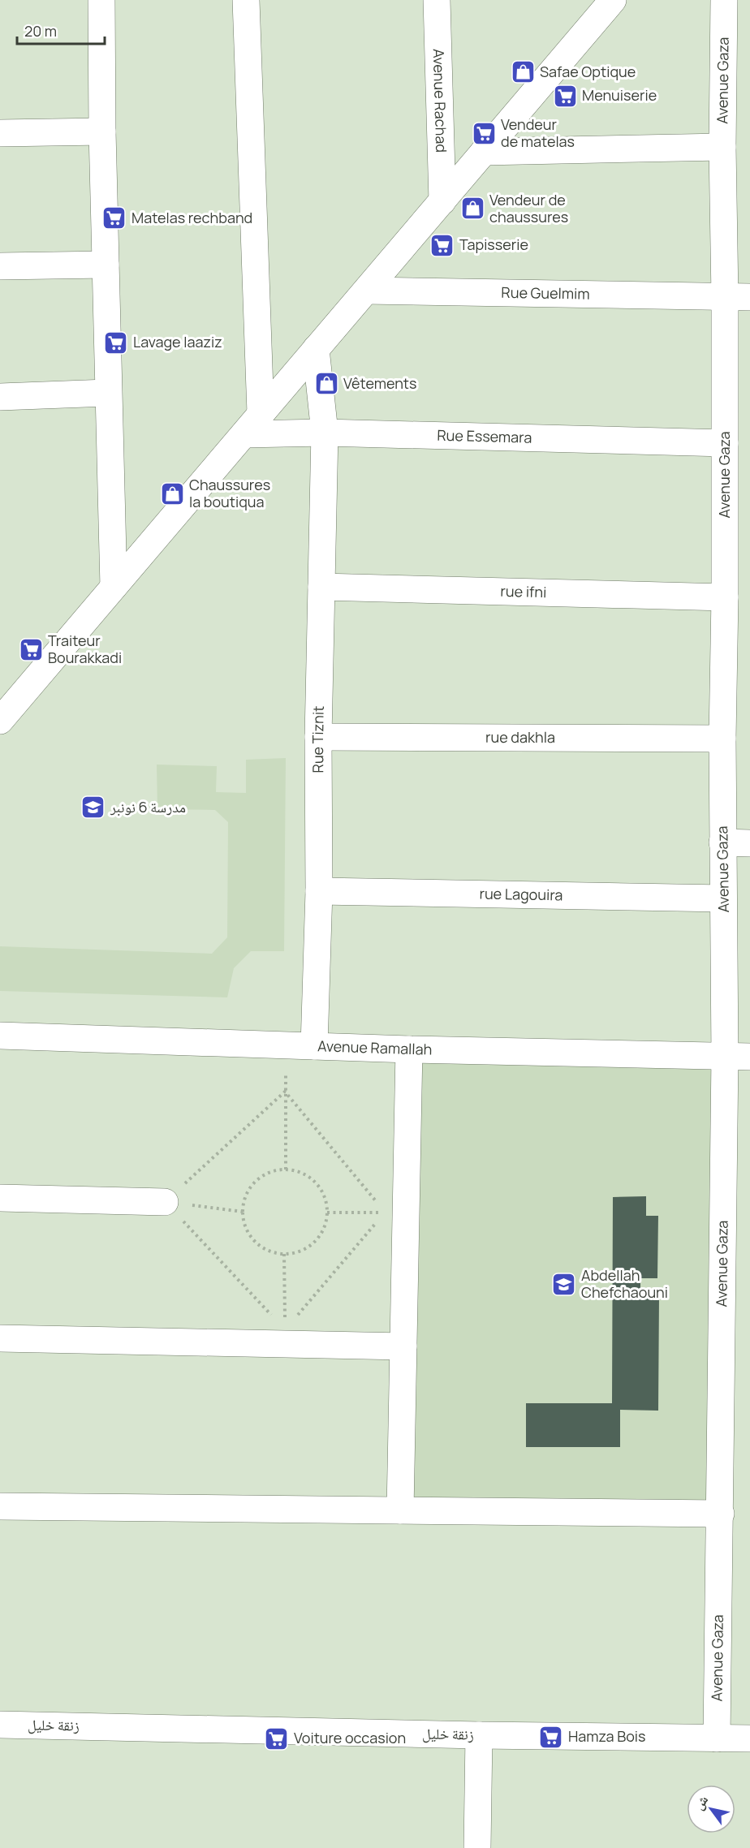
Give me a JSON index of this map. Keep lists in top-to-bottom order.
{
  "streets": {
    "street": [
      "Avenue Gaza",
      "Avenue Rachad",
      "Rue Guelmim",
      "Rue Essemara",
      "rue ifni",
      "rue dakhla",
      "Rue Tiznit",
      "rue Lagouira",
      "Avenue Ramallah",
      "زنقة خليل"
    ]
  },
  "crossings": [
    ["Avenue Gaza", "Rue Guelmim"],
    ["Avenue Gaza", "Rue Essemara"],
    ["Avenue Gaza", "rue ifni"],
    ["Avenue Gaza", "rue dakhla"],
    ["Avenue Gaza", "rue Lagouira"],
    ["Avenue Gaza", "Avenue Ramallah"],
    ["Avenue Gaza", "زنقة خليل"],
    ["Rue Essemara", "Rue Tiznit"],
    ["rue ifni", "Rue Tiznit"],
    ["rue dakhla", "Rue Tiznit"],
    ["Rue Tiznit", "rue Lagouira"],
    ["Rue Tiznit", "Avenue Ramallah"]
  ],
  "places": {
    "shop": [
      "Safae Optique",
      "Vendeur de chaussures",
      "Vêtements",
      "Chaussures la boutiqua"
    ],
    "supermarket": [
      "Menuiserie",
      "Vendeur de matelas",
      "Matelas rechband",
      "Tapisserie",
      "Lavage laaziz",
      "Traiteur Bourakkadi",
      "Hamza Bois",
      "Voiture occasion"
    ],
    "school or university": ["مدرسة 6 نونبر", "Abdellah Chefchaouni"]
  },
  "scale_bar": "20 m",
  "north": "top left"
}
